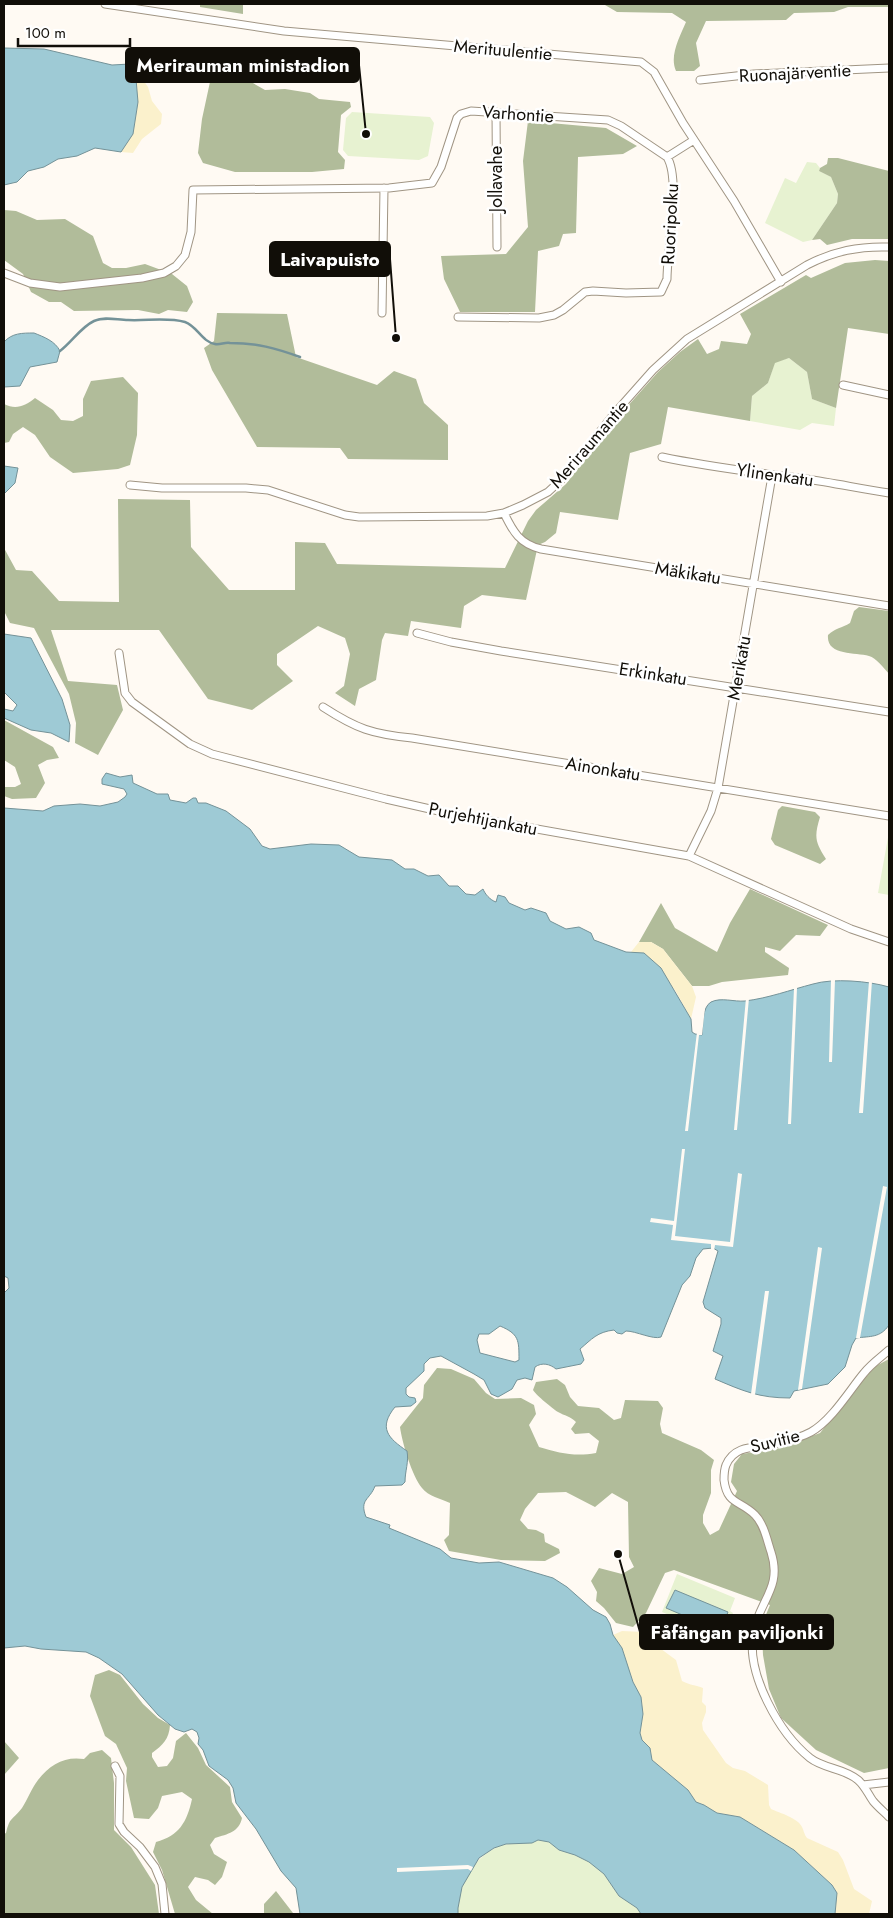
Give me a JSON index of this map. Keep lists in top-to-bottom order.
{
  "streets": {
    "street": [
      "Merituulentie",
      "Ruonajärventie",
      "Varhontie",
      "Jollavahe",
      "Ruoripolku",
      "Meriraumantie",
      "Ylinenkatu",
      "Mäkikatu",
      "Merikatu",
      "Erkinkatu",
      "Ainonkatu",
      "Purjehtijankatu",
      "Suvitie"
    ]
  },
  "crossings": [
    ["Merituulentie", "Meriraumantie"],
    ["Varhontie", "Jollavahe"],
    ["Varhontie", "Ruoripolku"],
    ["Meriraumantie", "Mäkikatu"],
    ["Ylinenkatu", "Merikatu"],
    ["Mäkikatu", "Merikatu"],
    ["Merikatu", "Erkinkatu"],
    ["Merikatu", "Ainonkatu"],
    ["Merikatu", "Purjehtijankatu"]
  ],
  "places": ["Merirauman ministadion", "Laivapuisto", "Fåfängan paviljonki"],
  "scale_bar": "100 m"
}
